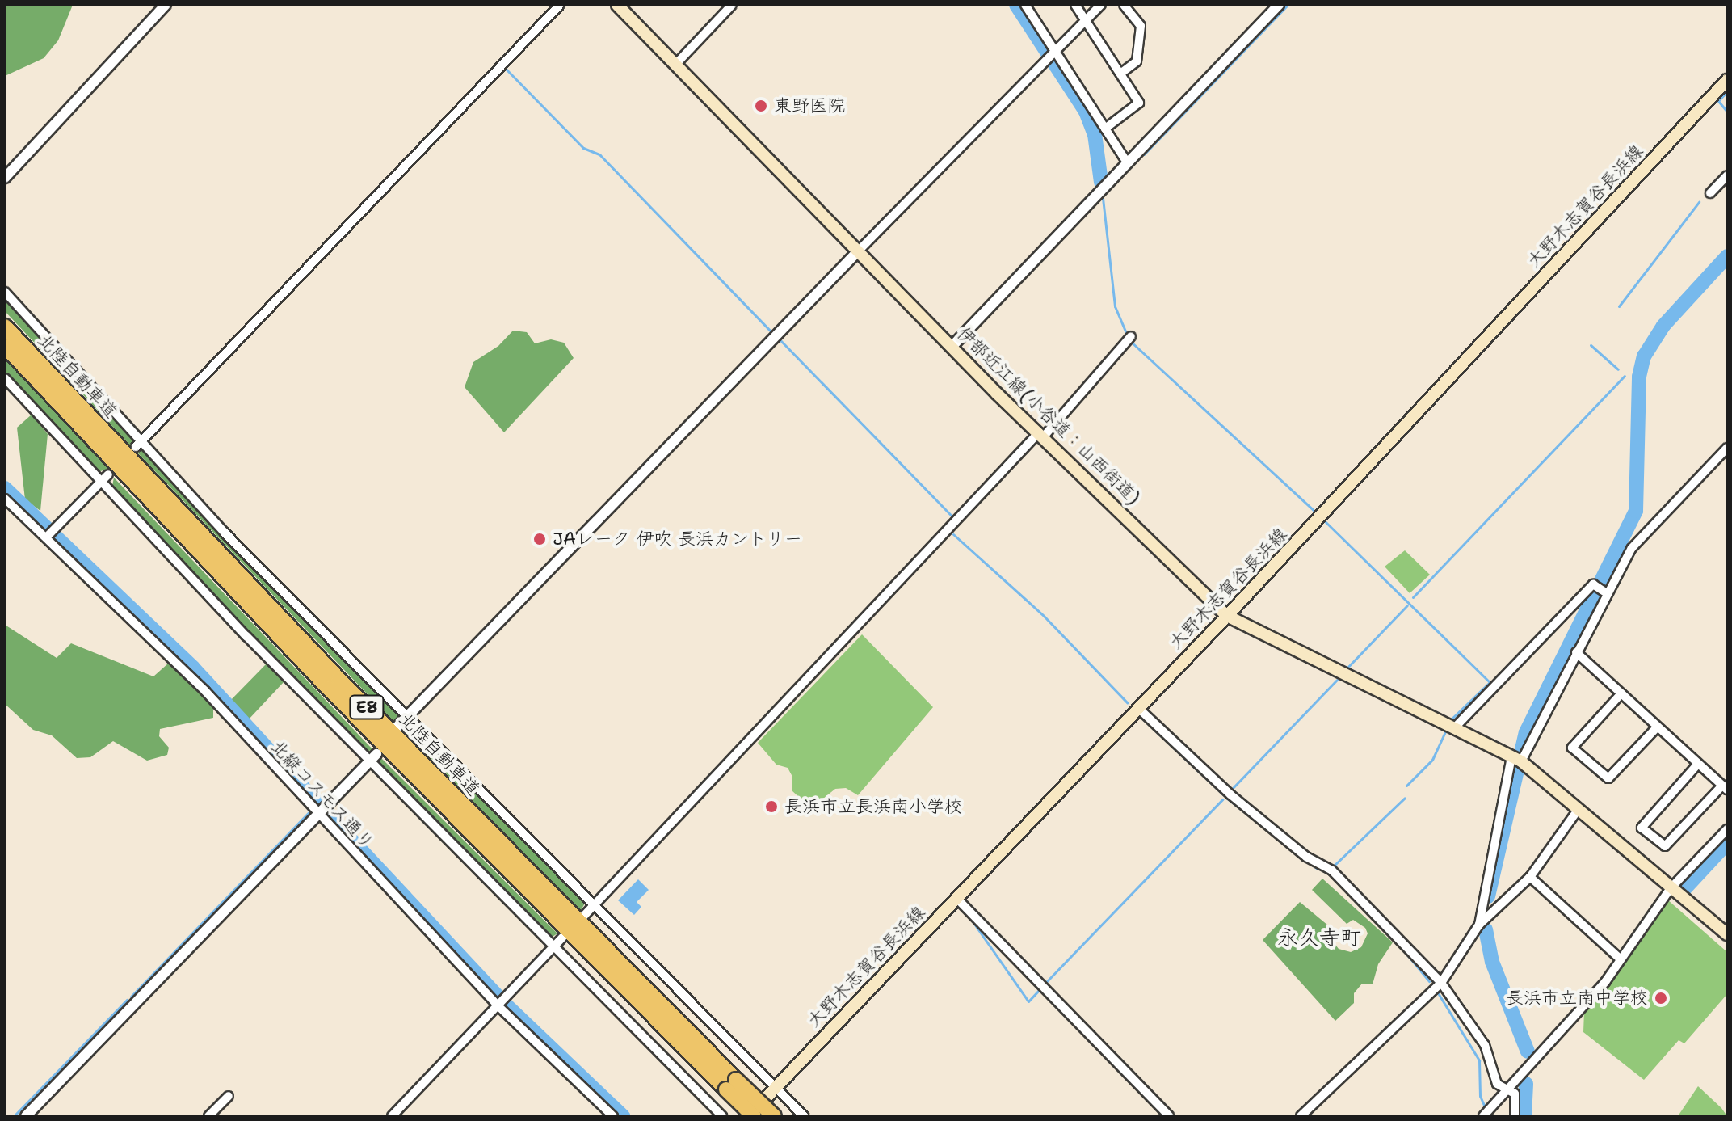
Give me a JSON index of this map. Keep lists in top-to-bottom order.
{
  "streets": {
    "highway": ["北陸自動車道", "E8"],
    "main road": ["大野木志賀谷長浜線", "伊部近江線(小谷道：山西街道)"],
    "street": ["北縦コスモス通り"]
  },
  "crossings": [
    ["大野木志賀谷長浜線", "伊部近江線(小谷道：山西街道)"]
  ],
  "districts": ["永久寺町"],
  "places": [
    "東野医院",
    "JAレーク 伊吹 長浜カントリー",
    "長浜市立長浜南小学校",
    "長浜市立南中学校"
  ]
}
